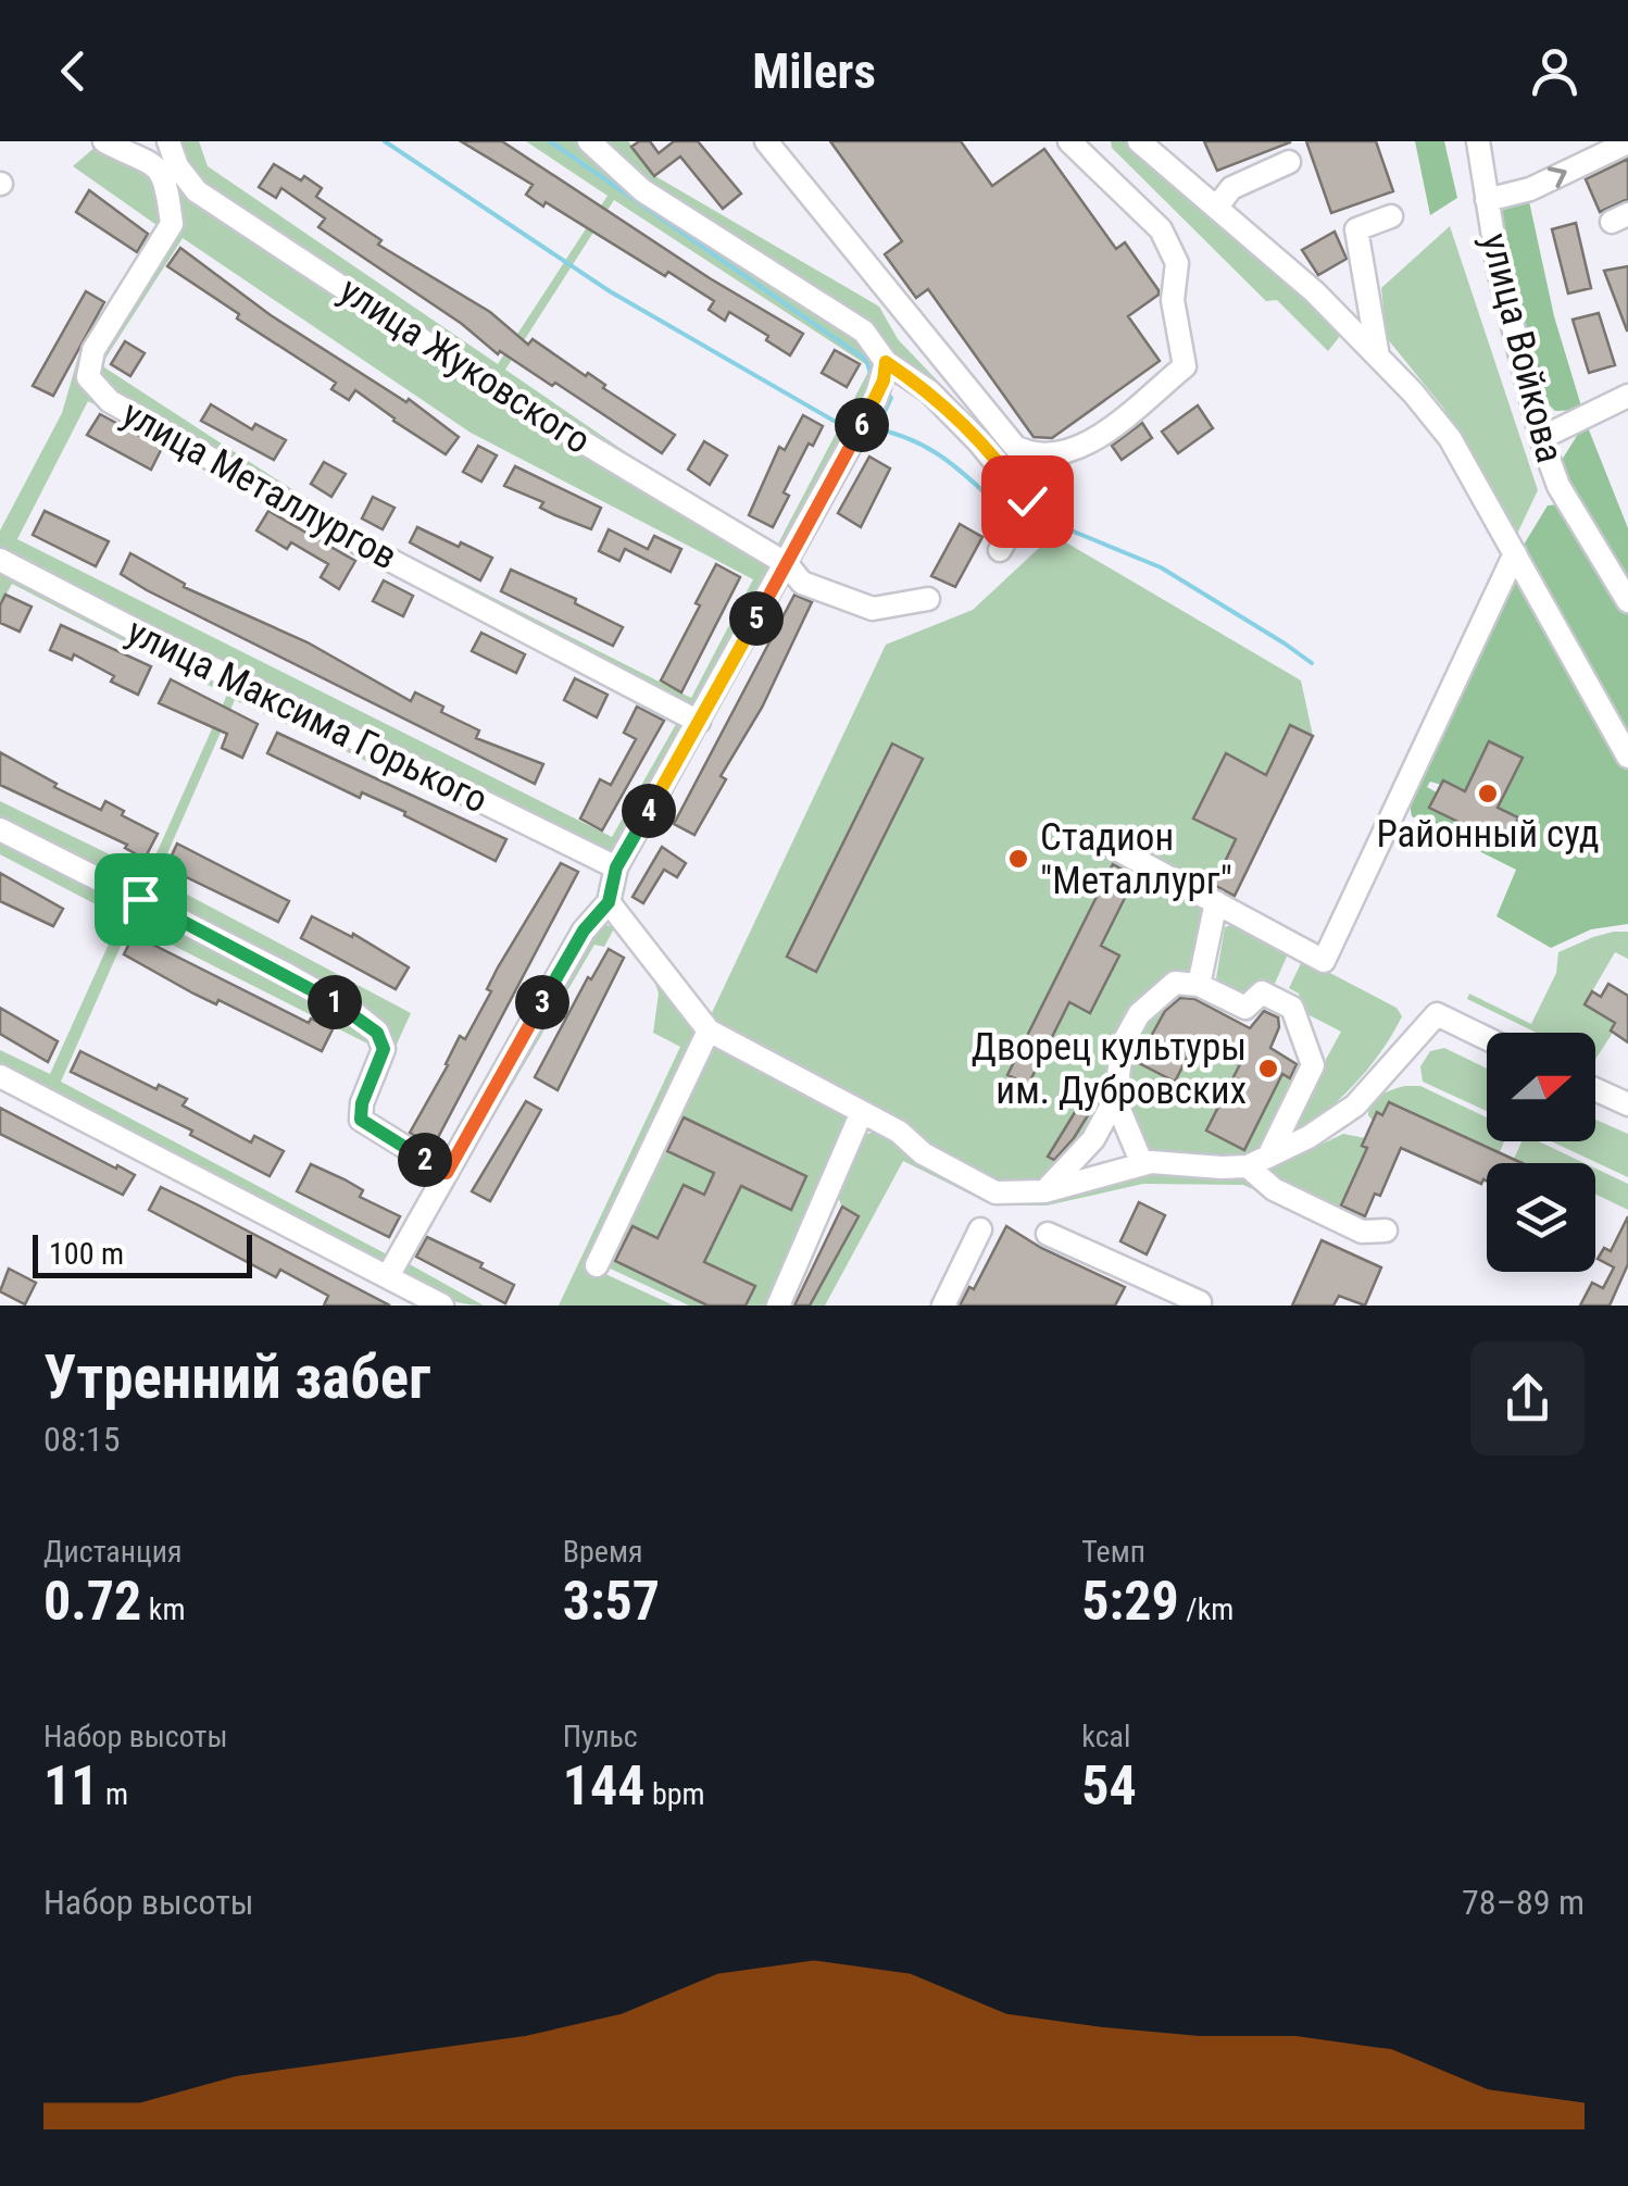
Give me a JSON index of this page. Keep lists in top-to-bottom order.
{
  "streets": {
    "street": [
      "улица Войкова",
      "улица Жуковского",
      "улица Металлургов",
      "улица Максима Горького"
    ]
  },
  "crossings": [
    ["улица Жуковского", "улица Металлургов"]
  ],
  "places": ["Районный суд", "Стадион \"Металлург\"", "Дворец культуры им. Дубровских"],
  "scale_bar": "100 m",
  "north": "right",
  "page": {
    "header": "Milers",
    "pins": [
      "6",
      "5",
      "4",
      "1",
      "3",
      "2"
    ],
    "scale": "100 m",
    "heading": ["Утренний забег", "08:15"],
    "stats": [
      ["Дистанция", "0.72 km"],
      ["Время", "3:57"],
      ["Темп", "5:29 /km"],
      ["Набор высоты", "11 m"],
      ["Пульс", "144 bpm"],
      ["kcal", "54"]
    ],
    "chart": ["Набор высоты", "78–89 m"]
  }
}
